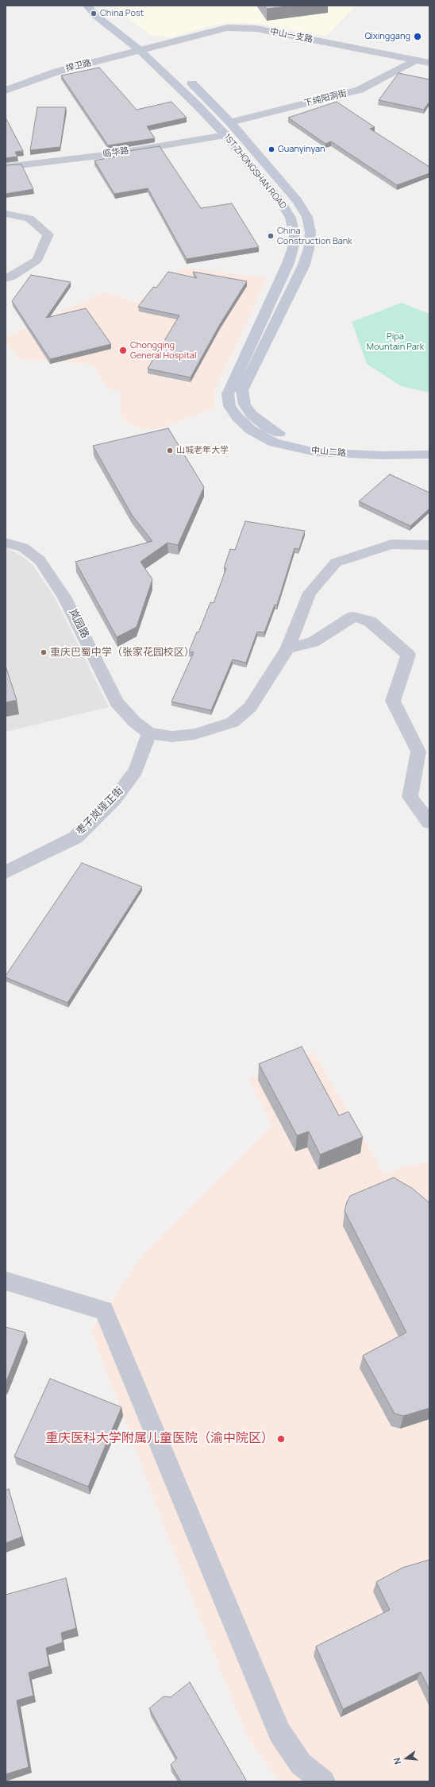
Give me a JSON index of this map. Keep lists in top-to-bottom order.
{
  "streets": {
    "main road": ["1ST ZHONGSHAN ROAD", "中山二路"],
    "street": [
      "中山一支路",
      "捍卫路",
      "下纯阳洞街",
      "临华路",
      "岚园路",
      "枣子岚垭正街"
    ]
  },
  "crossings": [
    ["中山一支路", "捍卫路"],
    ["中山一支路", "下纯阳洞街"],
    ["捍卫路", "1ST ZHONGSHAN ROAD"],
    ["下纯阳洞街", "1ST ZHONGSHAN ROAD"],
    ["临华路", "1ST ZHONGSHAN ROAD"],
    ["1ST ZHONGSHAN ROAD", "中山二路"],
    ["岚园路", "枣子岚垭正街"]
  ],
  "parks": ["Pipa Mountain Park"],
  "places": [
    "China Post",
    "Qixinggang",
    "Guanyinyan",
    "China Construction Bank",
    "Chongqing General Hospital",
    "山城老年大学",
    "重庆巴蜀中学（张家花园校区）",
    "重庆医科大学附属儿童医院（渝中院区）"
  ],
  "north": "left"
}
